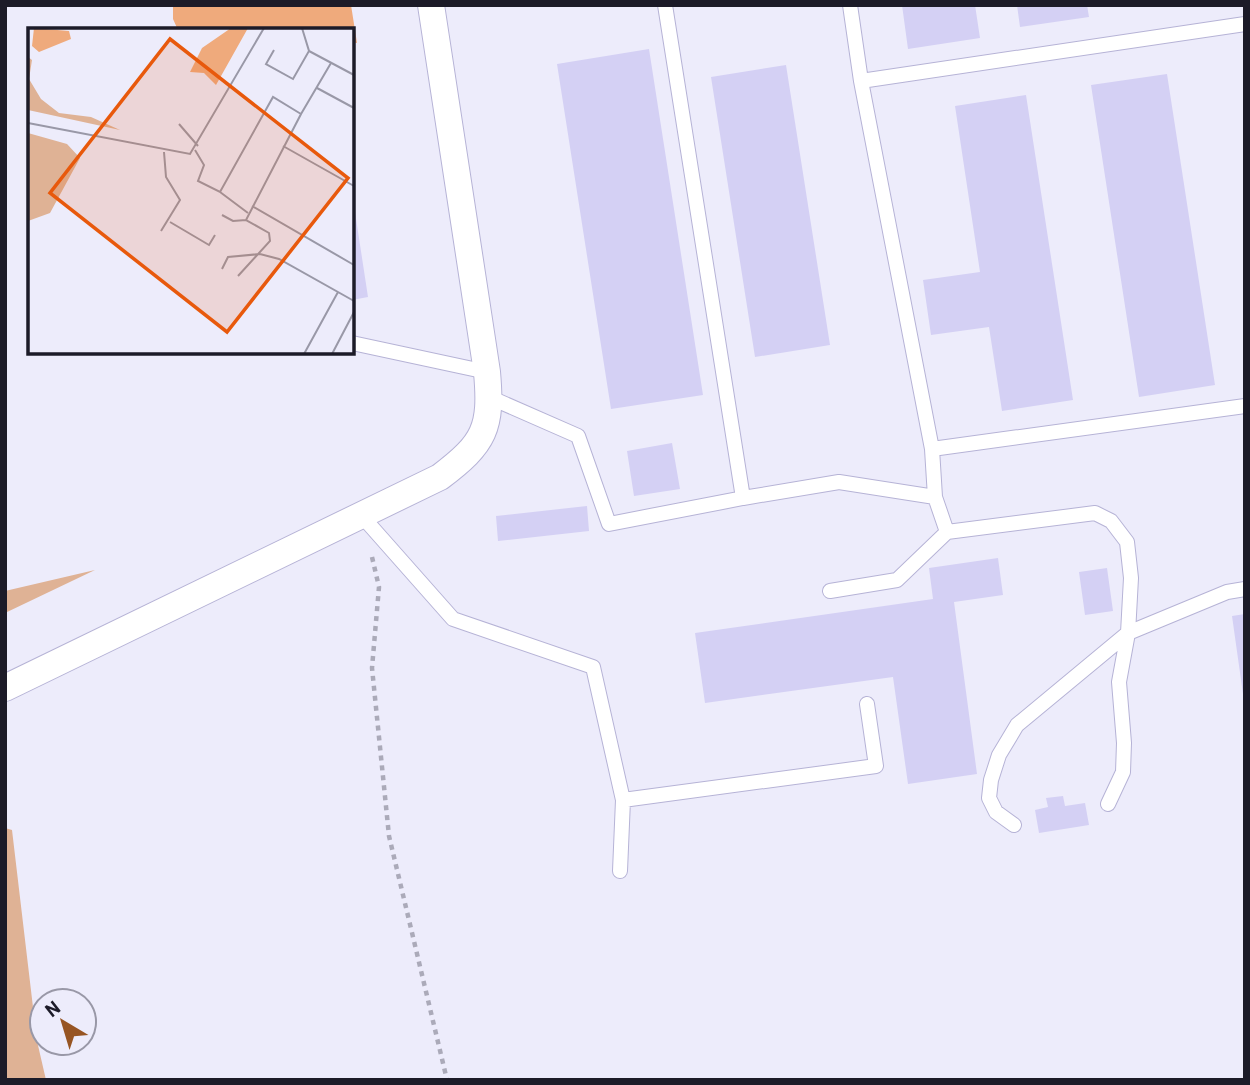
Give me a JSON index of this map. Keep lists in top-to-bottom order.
{
  "north": "top left"
}
